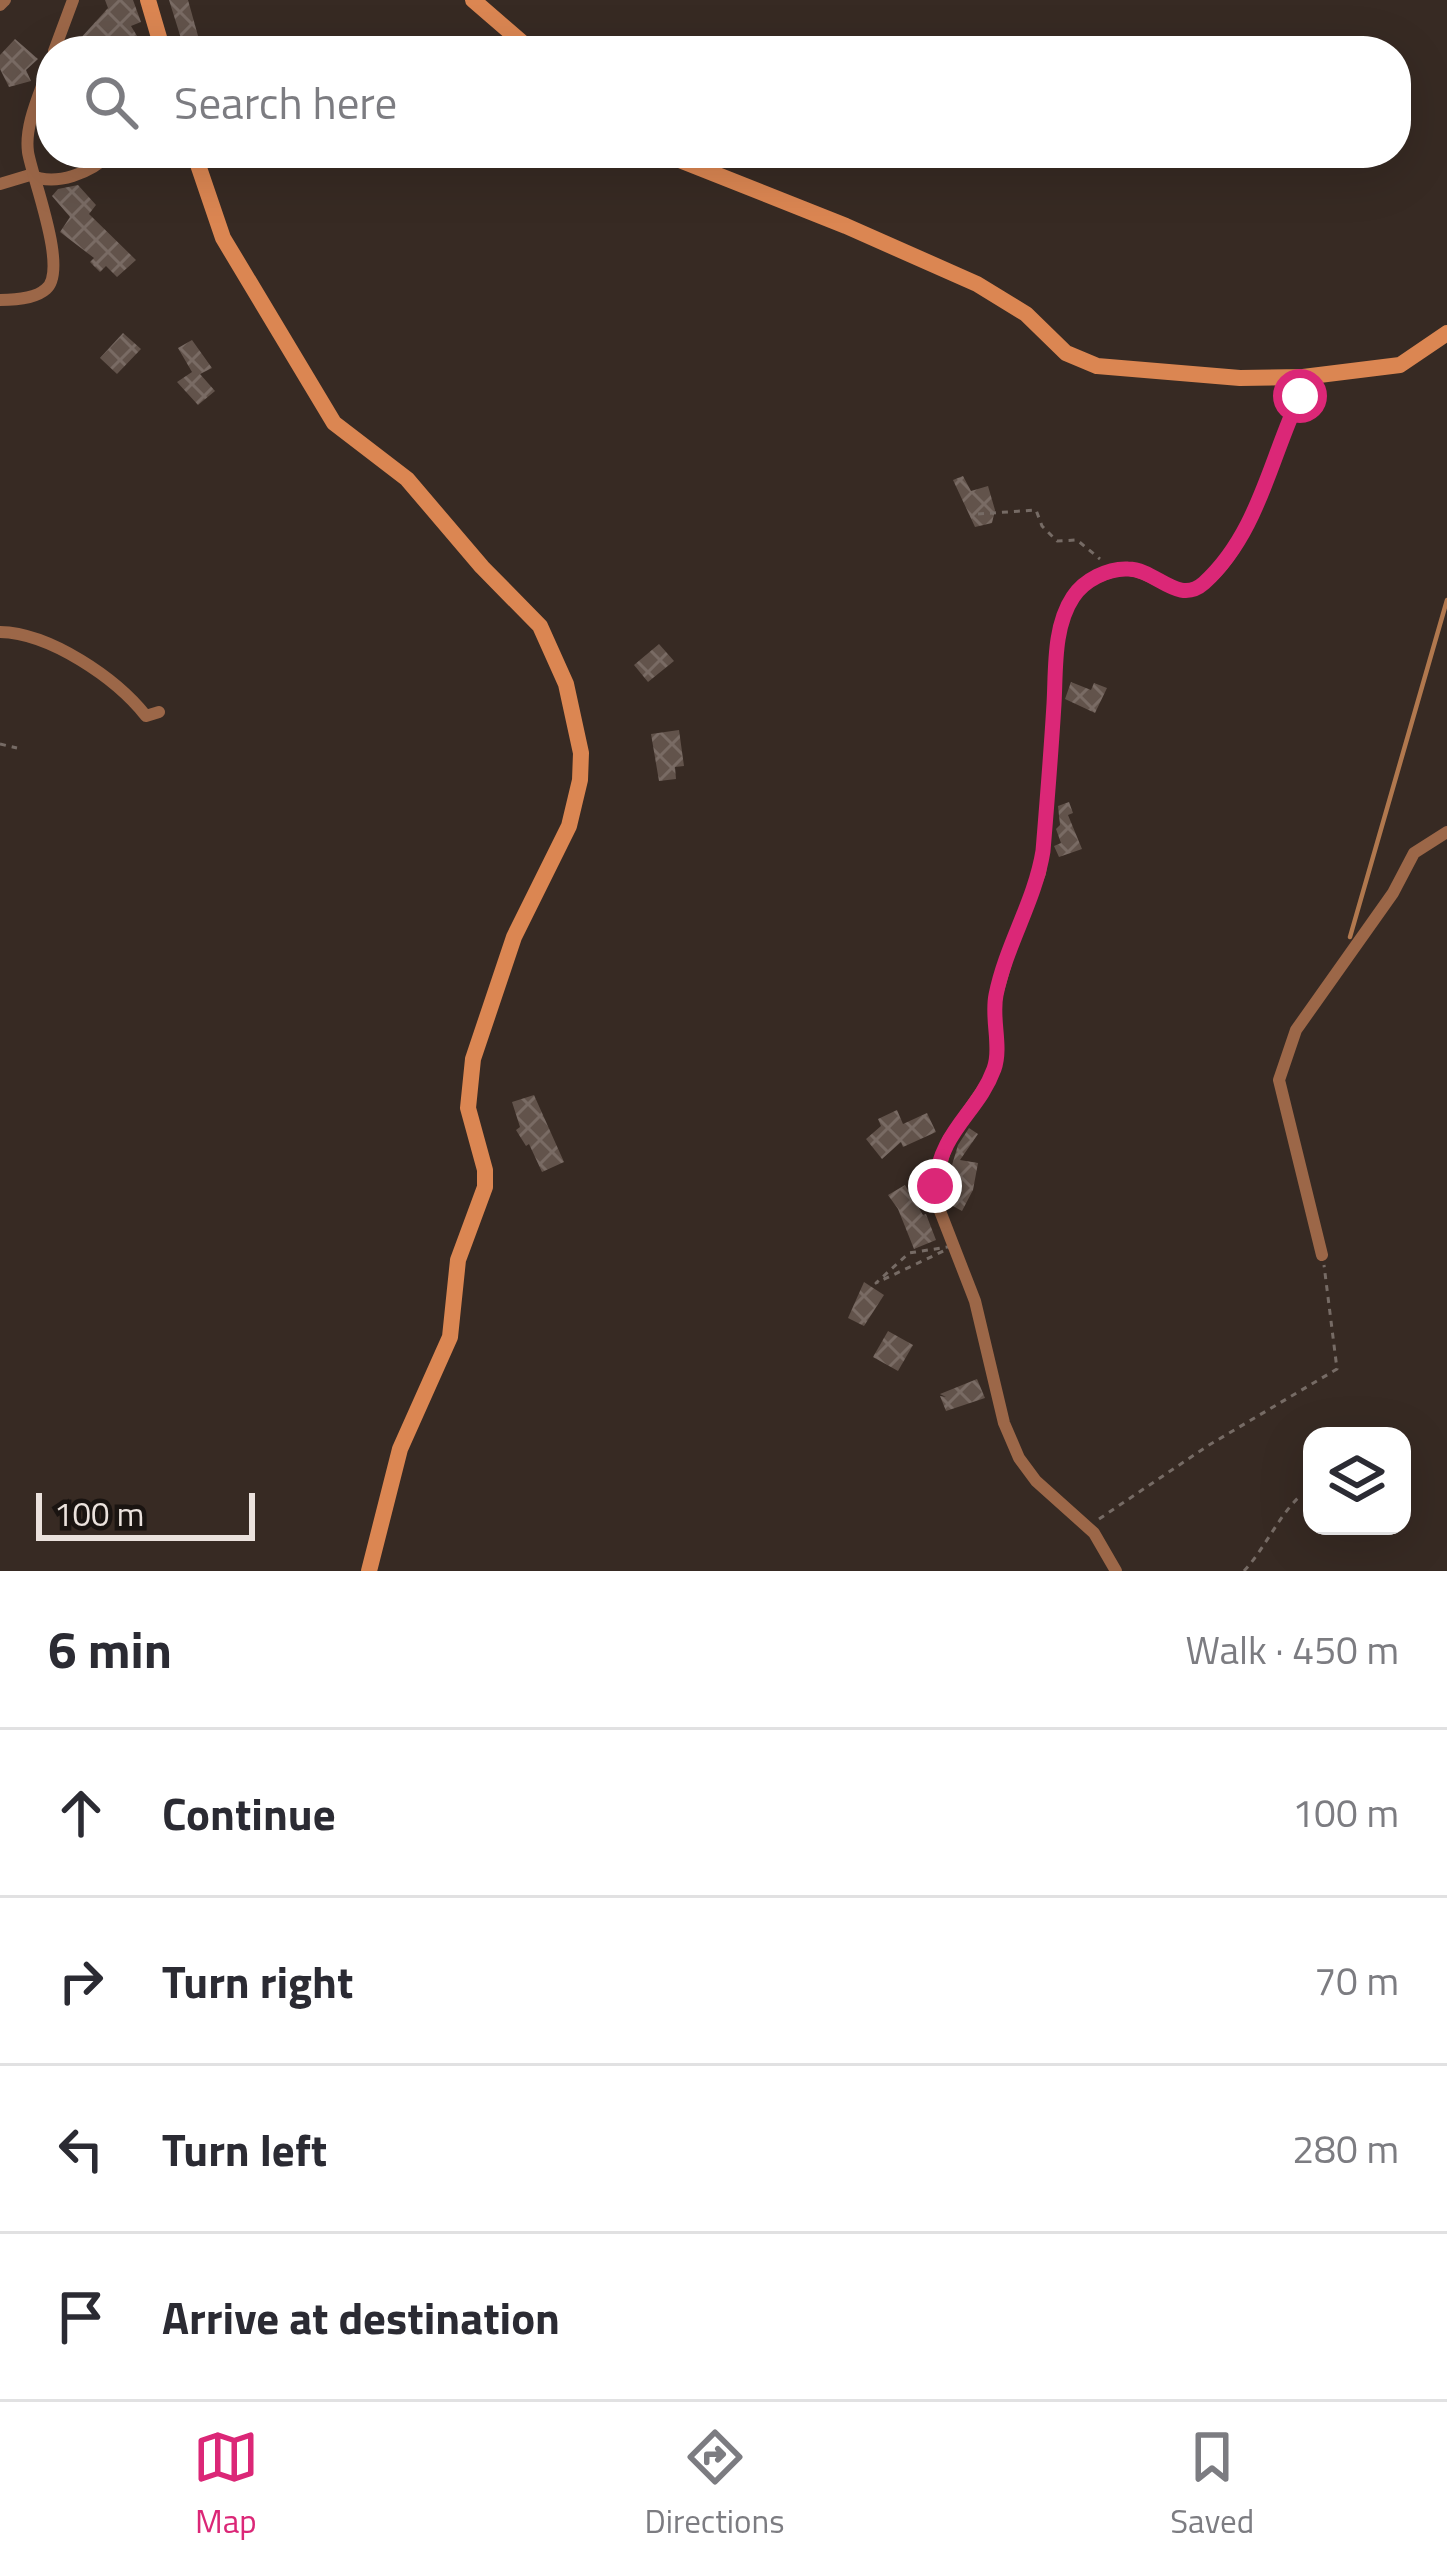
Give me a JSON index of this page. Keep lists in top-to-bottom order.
{
  "scale_bar": "100 m",
  "page": {
    "search": "Search here",
    "scale": "100 m",
    "heading": ["6 min", "Walk · 450 m"],
    "list": [
      ["Continue", "100 m"],
      ["Turn right", "70 m"],
      ["Turn left", "280 m"],
      "Arrive at destination"
    ],
    "nav": ["Map", "Directions", "Saved"]
  }
}
